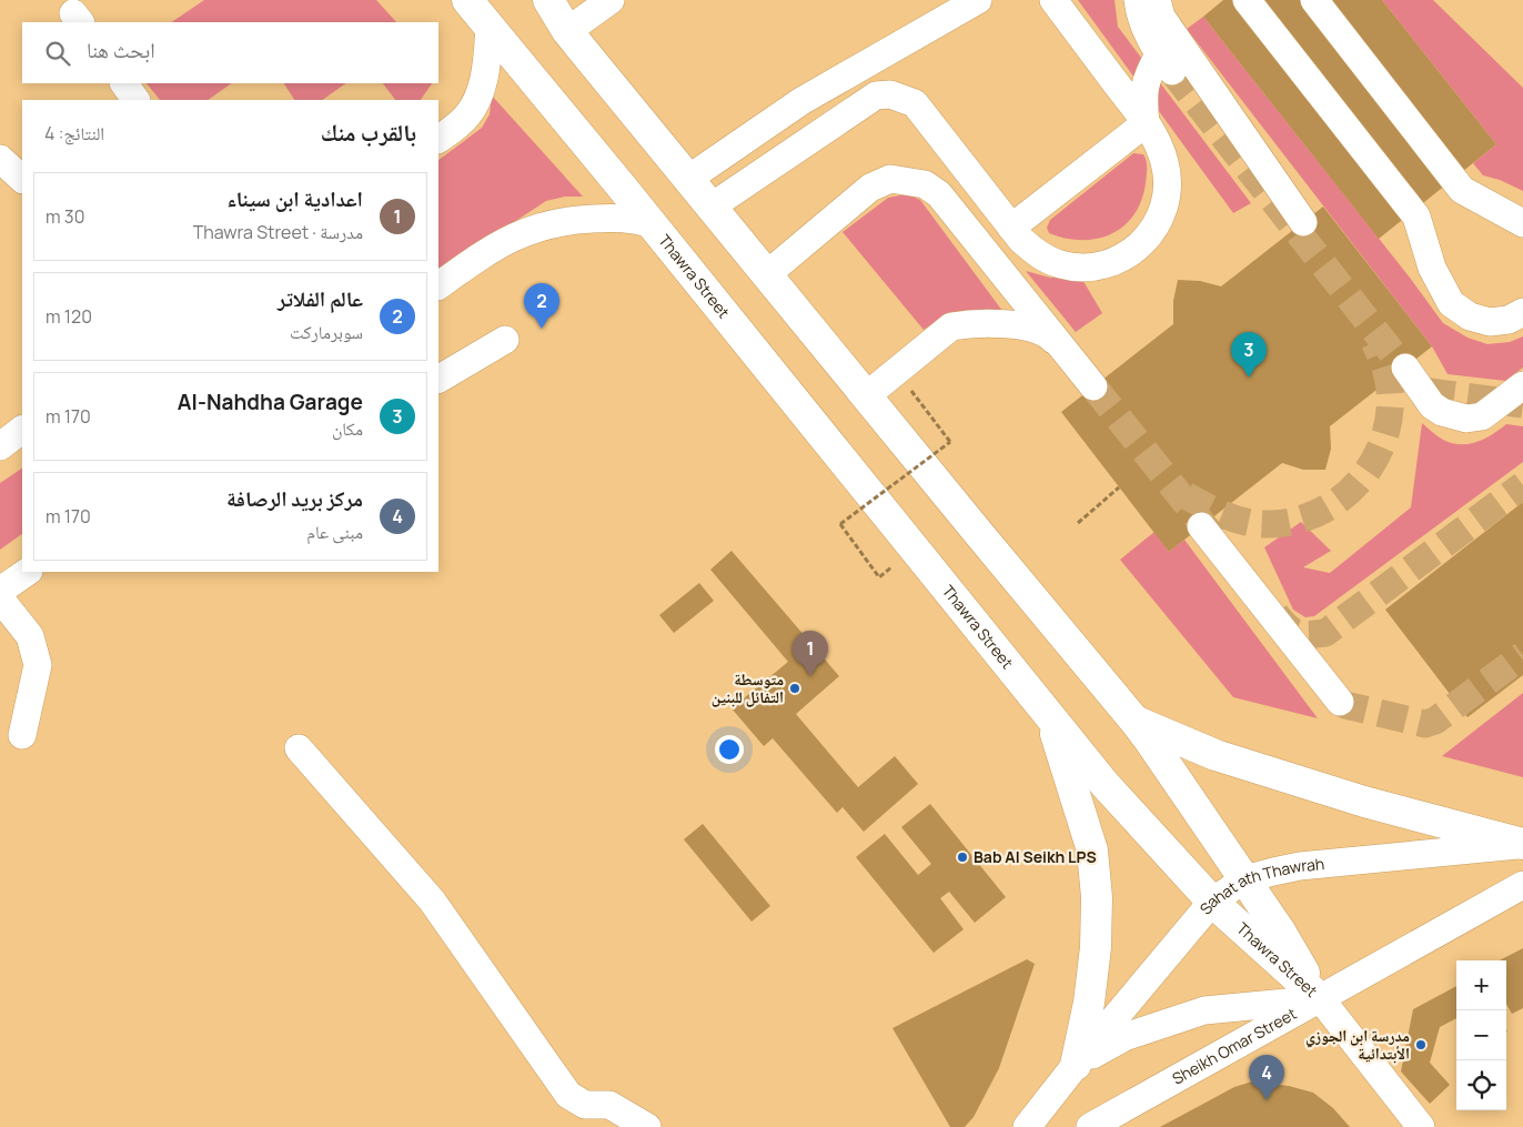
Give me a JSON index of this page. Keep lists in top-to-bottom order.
{
  "streets": {
    "main road": ["Thawra Street"],
    "street": ["Sahat ath Thawrah", "Sheikh Omar Street"]
  },
  "crossings": [
    ["Thawra Street", "Sahat ath Thawrah"],
    ["Thawra Street", "Sheikh Omar Street"]
  ],
  "places": ["متوسطة التفائل للبنين", "Bab Al Seikh LPS", "مدرسة ابن الجوزي الأبتدائية"],
  "page": {
    "search": "ابحث هنا",
    "heading": ["بالقرب منك", "النتائج: 4"],
    "list": [
      {
        "mark": "1",
        "name": "اعدادية ابن سيناء",
        "note": "مدرسة · Thawra Street",
        "value": "30 m"
      },
      {
        "mark": "2",
        "name": "عالم الفلاتر",
        "note": "سوبرماركت",
        "value": "120 m"
      },
      {
        "mark": "3",
        "name": "Al-Nahdha Garage",
        "note": "مكان",
        "value": "170 m"
      },
      {
        "mark": "4",
        "name": "مركز بريد الرصافة",
        "note": "مبنى عام",
        "value": "170 m"
      }
    ],
    "pins": [
      "2",
      "3",
      "1",
      "4"
    ],
    "map_buttons": ["+", "−"]
  }
}
